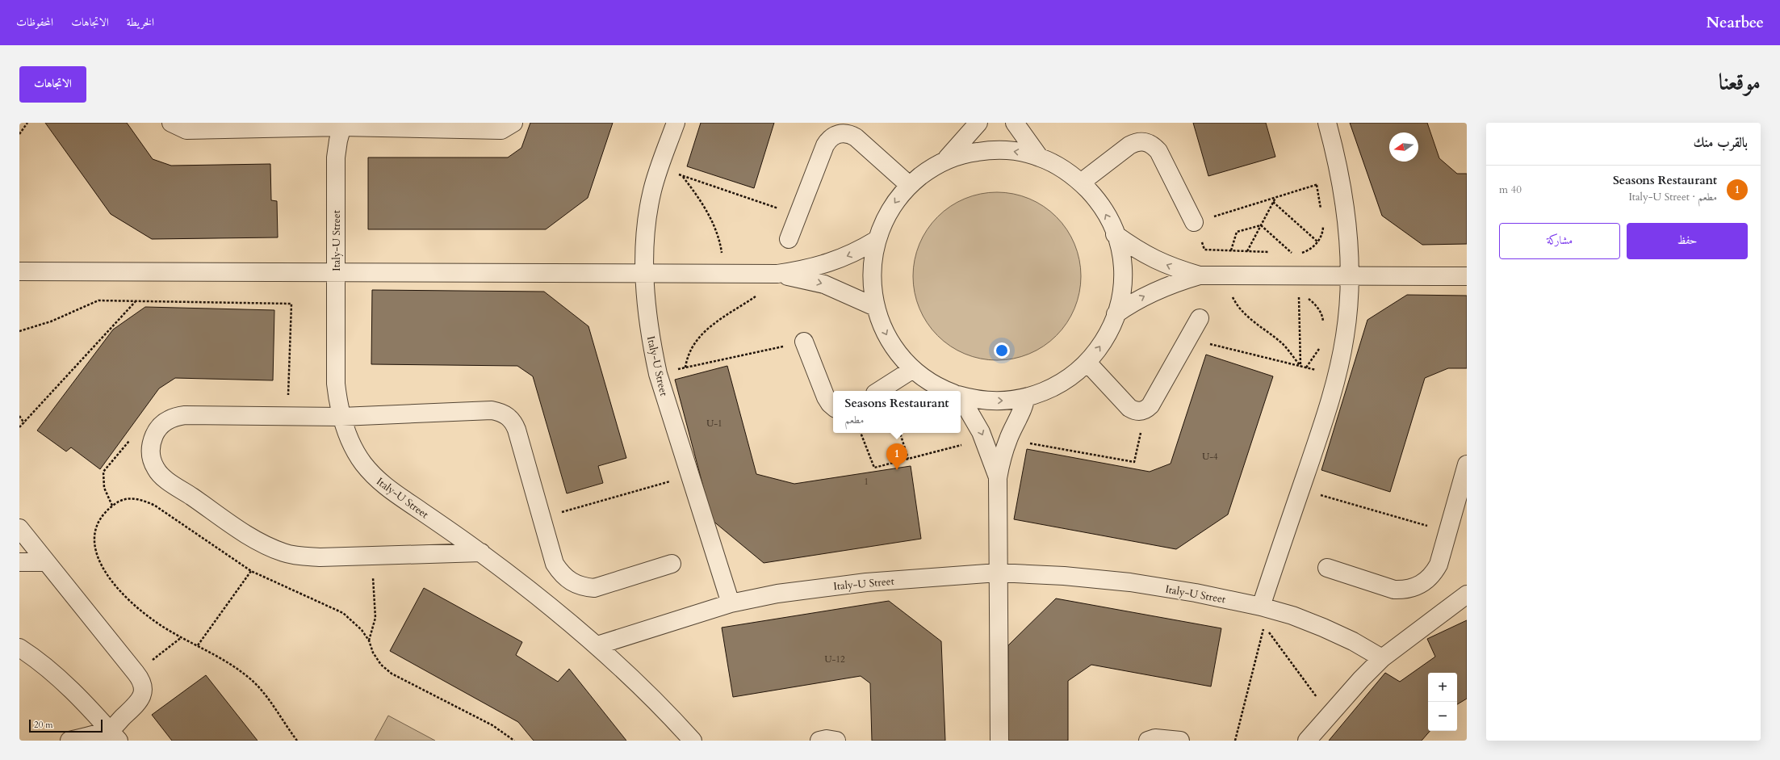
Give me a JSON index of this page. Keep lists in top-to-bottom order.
{
  "streets": {
    "street": ["Italy-U Street"]
  },
  "house_numbers": [
    "U-1",
    "U-4",
    "1",
    "U-12"
  ],
  "scale_bar": "20 m",
  "north": "left",
  "page": {
    "header": "Nearbee",
    "nav": ["الخريطة", "الاتجاهات", "المحفوظات"],
    "title": "موقعنا",
    "buttons": [
      "الاتجاهات",
      ["حفظ", "مشاركة"]
    ],
    "heading": "بالقرب منك",
    "list": [
      {
        "mark": "1",
        "name": "Seasons Restaurant",
        "note": "مطعم · Italy-U Street",
        "value": "40 m"
      }
    ],
    "popup": ["Seasons Restaurant", "مطعم"],
    "pins": "1",
    "map_buttons": ["+", "−"],
    "scale": "20 m"
  }
}
